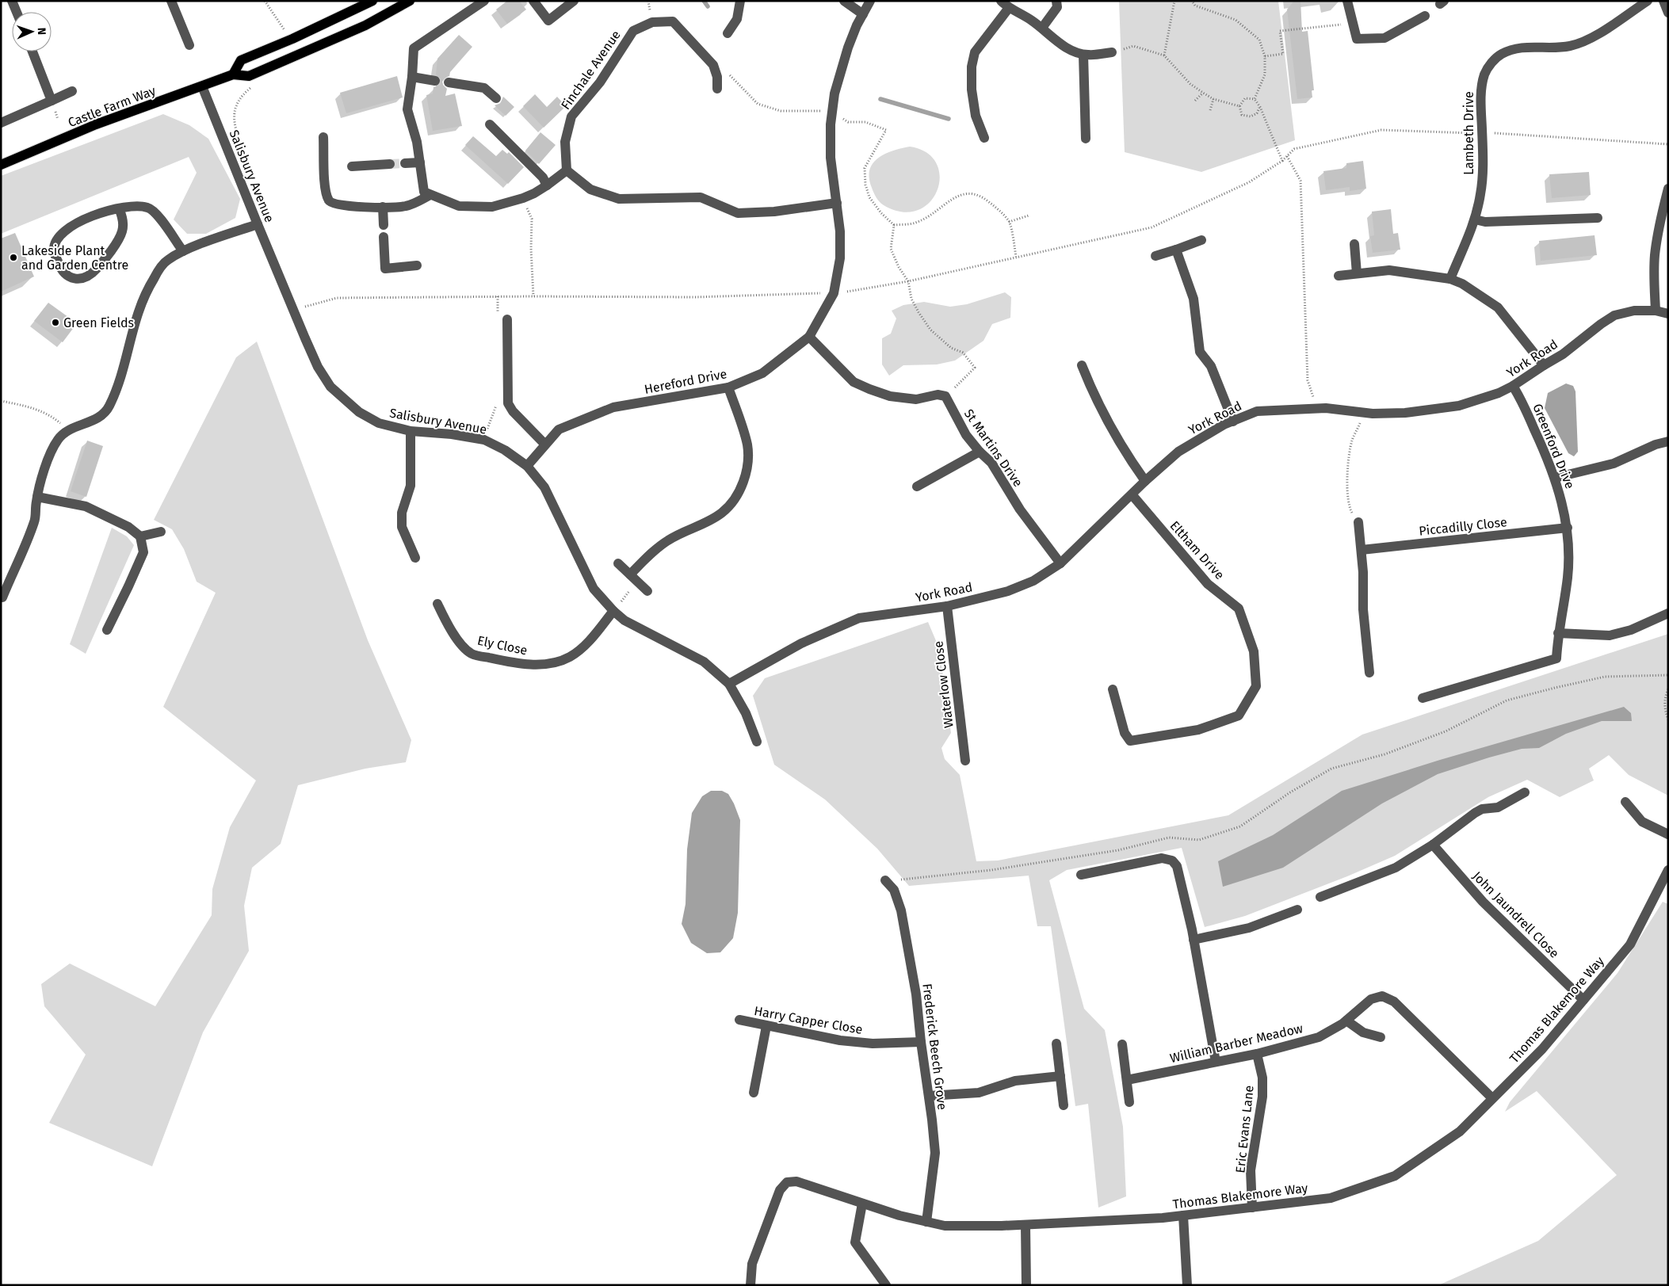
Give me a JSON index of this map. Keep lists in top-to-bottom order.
{
  "streets": {
    "main road": ["Castle Farm Way"],
    "street": [
      "Finchale Avenue",
      "Lambeth Drive",
      "Salisbury Avenue",
      "York Road",
      "Hereford Drive",
      "Greenford Drive",
      "St Martins Drive",
      "Piccadilly Close",
      "Eltham Drive",
      "Ely Close",
      "Waterlow Close",
      "John Jaundrell Close",
      "Thomas Blakemore Way",
      "Harry Capper Close",
      "William Barber Meadow",
      "Frederick Beech Grove",
      "Eric Evans Lane"
    ]
  },
  "crossings": [
    ["Castle Farm Way", "Salisbury Avenue"],
    ["Salisbury Avenue", "York Road"],
    ["Salisbury Avenue", "Hereford Drive"],
    ["Salisbury Avenue", "Ely Close"],
    ["York Road", "Greenford Drive"],
    ["York Road", "St Martins Drive"],
    ["York Road", "Eltham Drive"],
    ["York Road", "Waterlow Close"],
    ["Greenford Drive", "Piccadilly Close"],
    ["John Jaundrell Close", "Thomas Blakemore Way"],
    ["Thomas Blakemore Way", "William Barber Meadow"],
    ["Thomas Blakemore Way", "Frederick Beech Grove"],
    ["Thomas Blakemore Way", "Eric Evans Lane"],
    ["Harry Capper Close", "Frederick Beech Grove"],
    ["William Barber Meadow", "Eric Evans Lane"]
  ],
  "places": ["Lakeside Plant and Garden Centre", "Green Fields"],
  "north": "right"
}
